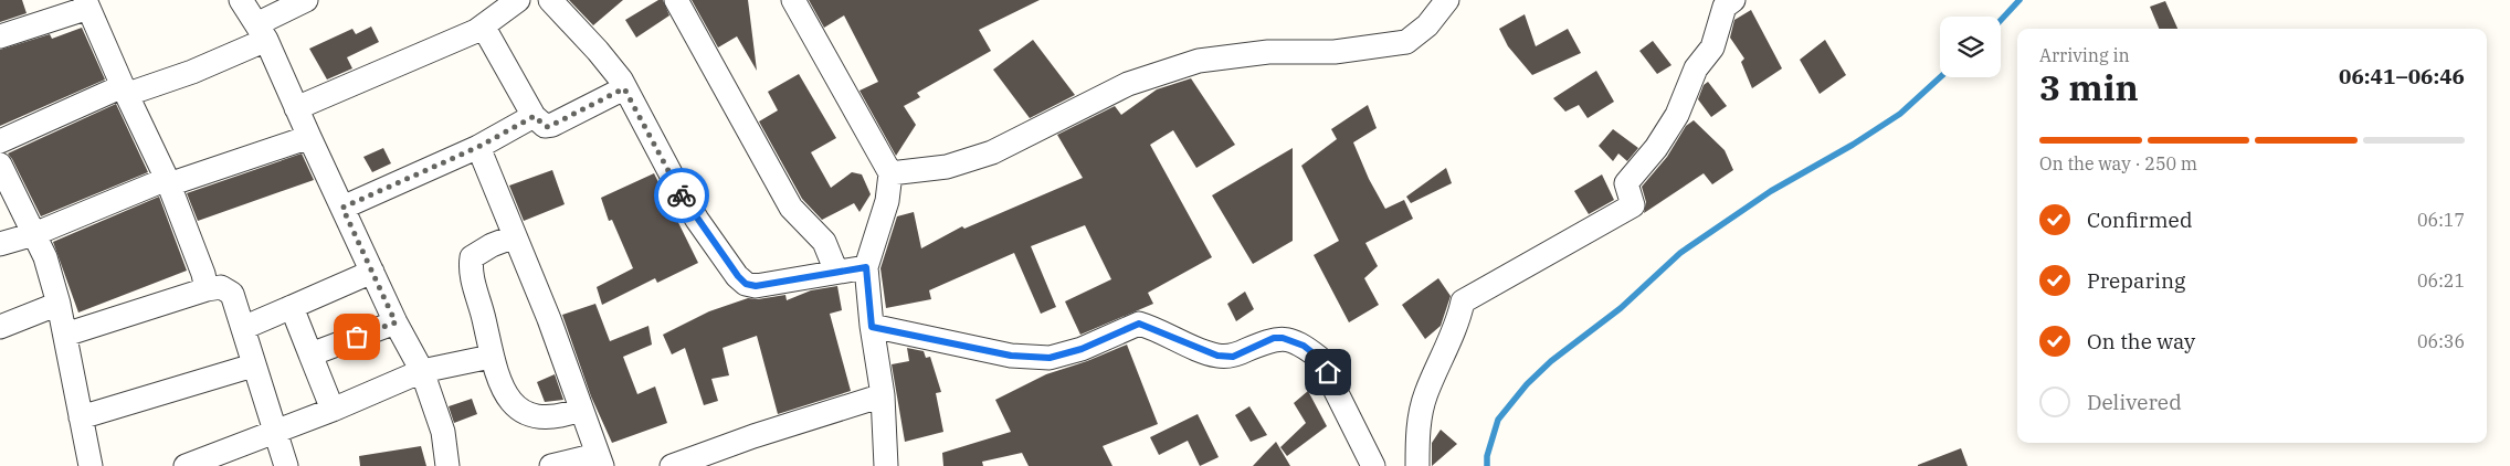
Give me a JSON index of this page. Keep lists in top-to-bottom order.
{
  "page": {
    "heading": ["3 min", "Arriving in", "06:41–06:46"],
    "bar": "On the way · 250 m",
    "list": [
      ["Confirmed", "06:17"],
      ["Preparing", "06:21"],
      ["On the way", "06:36"],
      "Delivered"
    ]
  }
}
